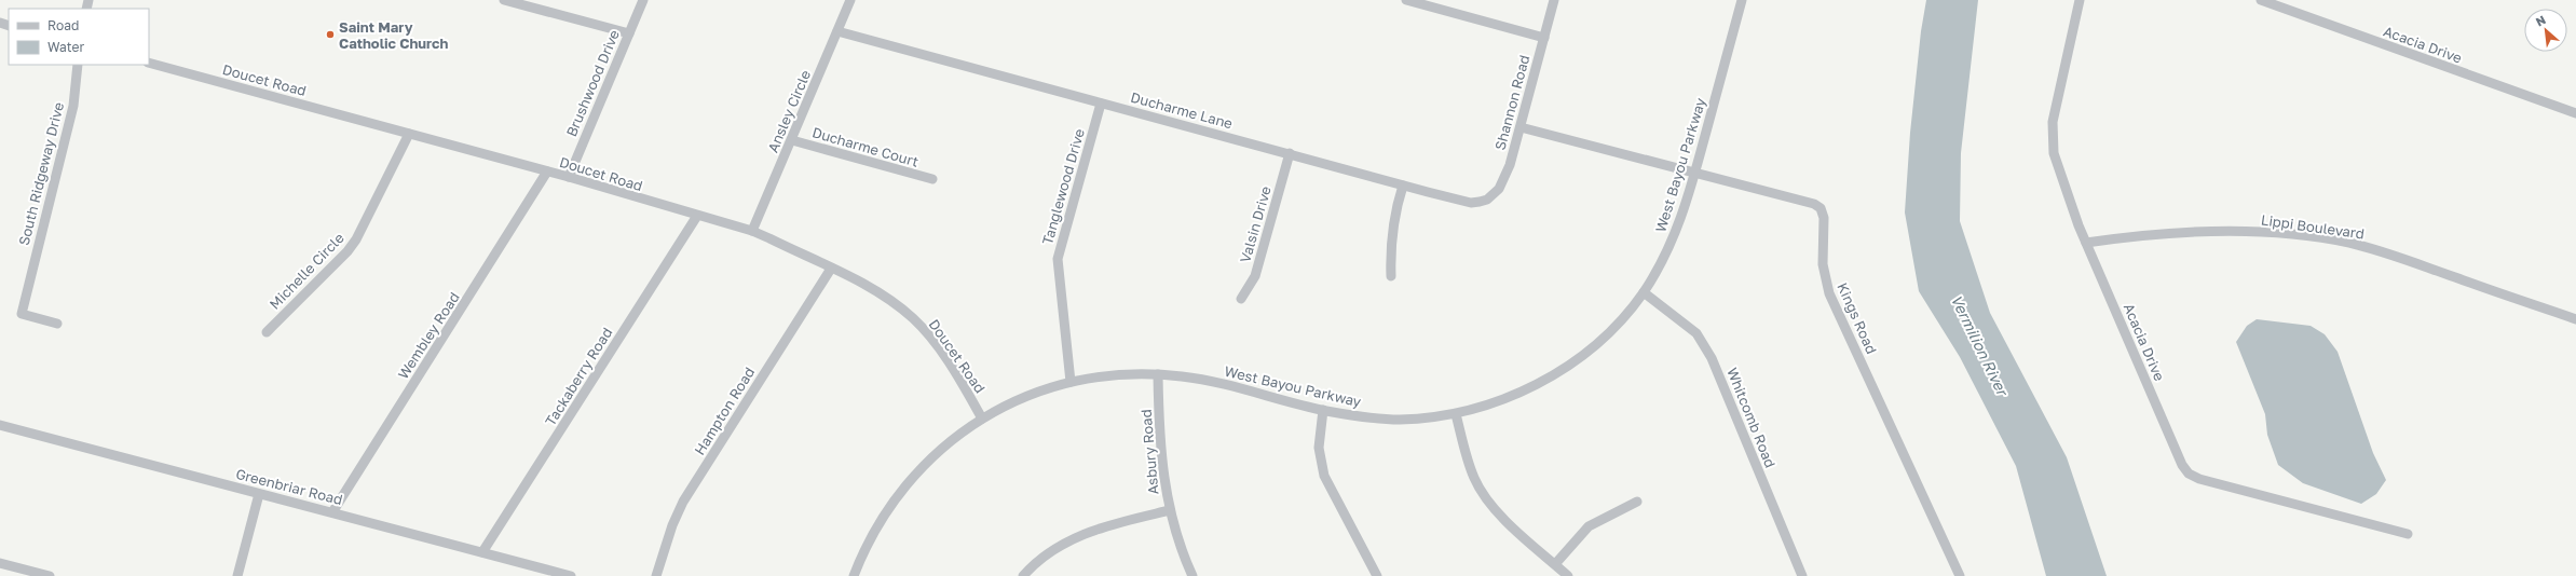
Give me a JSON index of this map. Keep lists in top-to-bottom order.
{
  "streets": {
    "street": [
      "Acacia Drive",
      "Doucet Road",
      "Brushwood Drive",
      "Shannon Road",
      "Ducharme Lane",
      "Ansley Circle",
      "Ducharme Court",
      "West Bayou Parkway",
      "South Ridgeway Drive",
      "Tanglewood Drive",
      "Valsin Drive",
      "Lippi Boulevard",
      "Michelle Circle",
      "Kings Road",
      "Wembley Road",
      "Tackaberry Road",
      "Hampton Road",
      "Whitcomb Road",
      "Asbury Road",
      "Greenbriar Road"
    ]
  },
  "crossings": [
    ["Acacia Drive", "Lippi Boulevard"],
    ["Doucet Road", "Brushwood Drive"],
    ["Doucet Road", "Ansley Circle"],
    ["Doucet Road", "West Bayou Parkway"],
    ["Doucet Road", "Michelle Circle"],
    ["Doucet Road", "Wembley Road"],
    ["Doucet Road", "Tackaberry Road"],
    ["Doucet Road", "Hampton Road"],
    ["Shannon Road", "Ducharme Lane"],
    ["Shannon Road", "Kings Road"],
    ["Ducharme Lane", "Ansley Circle"],
    ["Ducharme Lane", "Tanglewood Drive"],
    ["Ducharme Lane", "Valsin Drive"],
    ["Ansley Circle", "Ducharme Court"],
    ["West Bayou Parkway", "Tanglewood Drive"],
    ["West Bayou Parkway", "Kings Road"],
    ["West Bayou Parkway", "Whitcomb Road"],
    ["West Bayou Parkway", "Asbury Road"],
    ["Wembley Road", "Greenbriar Road"],
    ["Tackaberry Road", "Greenbriar Road"]
  ],
  "water": ["Vermilion River"],
  "places": ["Saint Mary Catholic Church"],
  "legend": ["Road", "Water"],
  "north": "top left"
}
